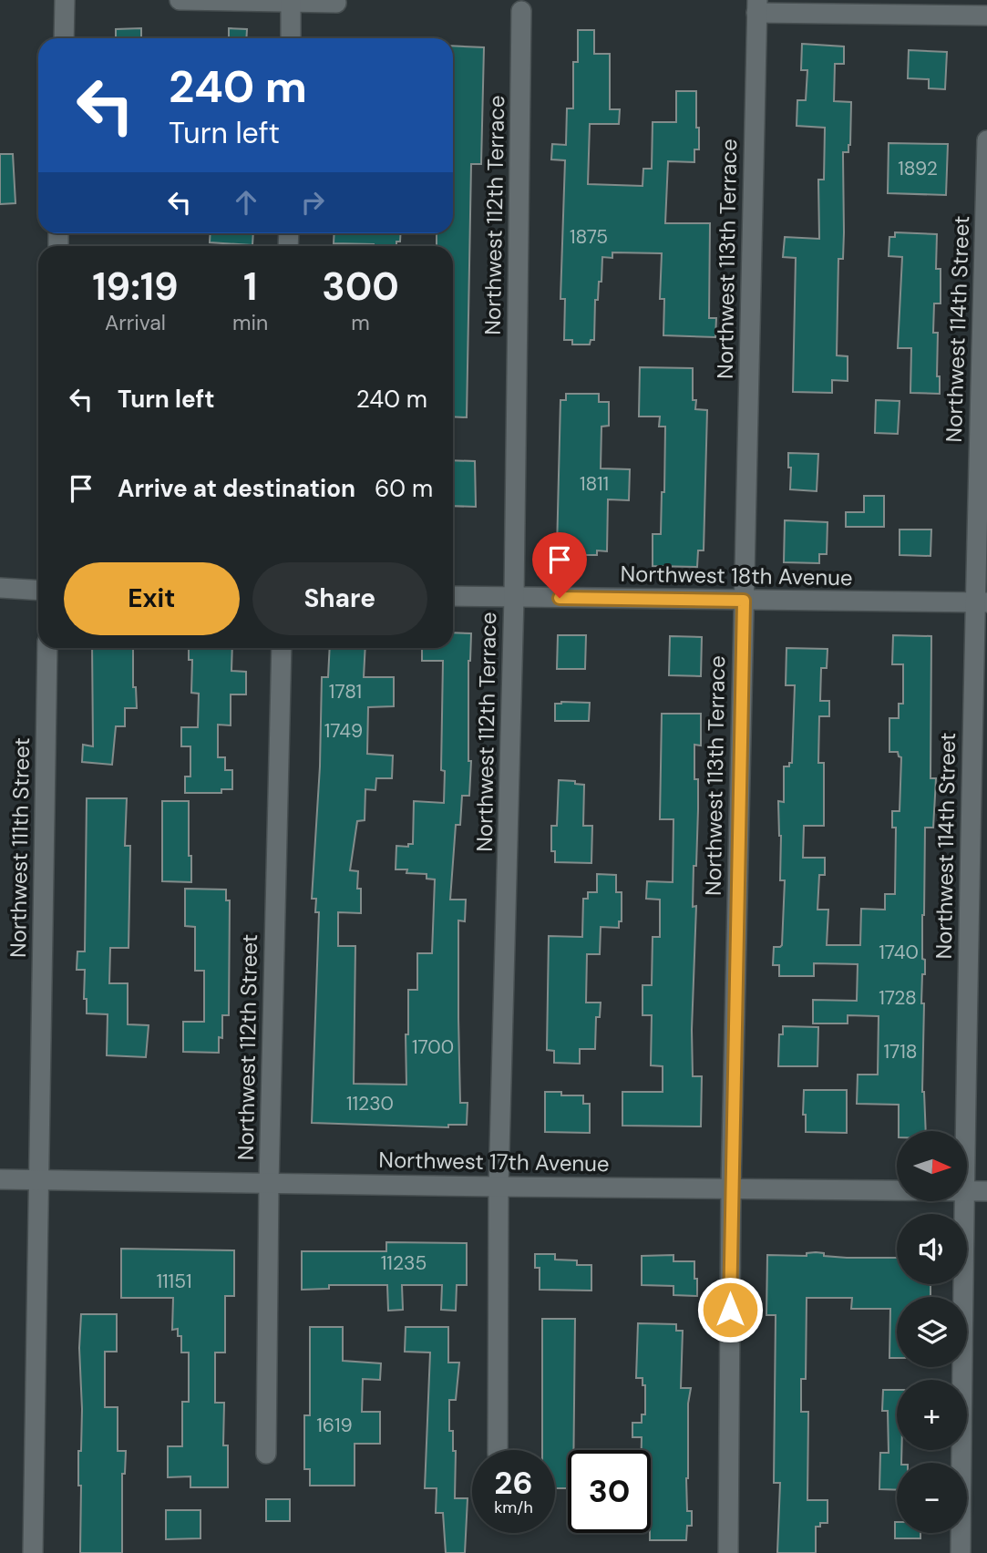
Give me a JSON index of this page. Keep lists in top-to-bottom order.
{
  "streets": {
    "street": [
      "Northwest 112th Terrace",
      "Northwest 113th Terrace",
      "Northwest 114th Street",
      "Northwest 18th Avenue",
      "Northwest 111th Street",
      "Northwest 112th Street",
      "Northwest 17th Avenue"
    ]
  },
  "crossings": [
    ["Northwest 112th Terrace", "Northwest 18th Avenue"],
    ["Northwest 112th Terrace", "Northwest 17th Avenue"],
    ["Northwest 113th Terrace", "Northwest 18th Avenue"],
    ["Northwest 113th Terrace", "Northwest 17th Avenue"],
    ["Northwest 114th Street", "Northwest 18th Avenue"],
    ["Northwest 111th Street", "Northwest 17th Avenue"],
    ["Northwest 112th Street", "Northwest 17th Avenue"]
  ],
  "house_numbers": [
    "1892",
    "1875",
    "1811",
    "1781",
    "1749",
    "1740",
    "1728",
    "1700",
    "1718",
    "11230",
    "11235",
    "11151",
    "1619"
  ],
  "north": "right",
  "page": {
    "turn": ["240 m", "Turn left"],
    "eta": [
      "19:19",
      "Arrival",
      "1",
      "min",
      "300",
      "m"
    ],
    "list": [
      {
        "name": "Turn left",
        "value": "240 m"
      },
      {
        "name": "Arrive at destination",
        "value": "60 m"
      }
    ],
    "buttons": ["Exit", "Share"],
    "map_buttons": ["+", "−"],
    "speed": "26 km/h",
    "limit": "30"
  }
}
